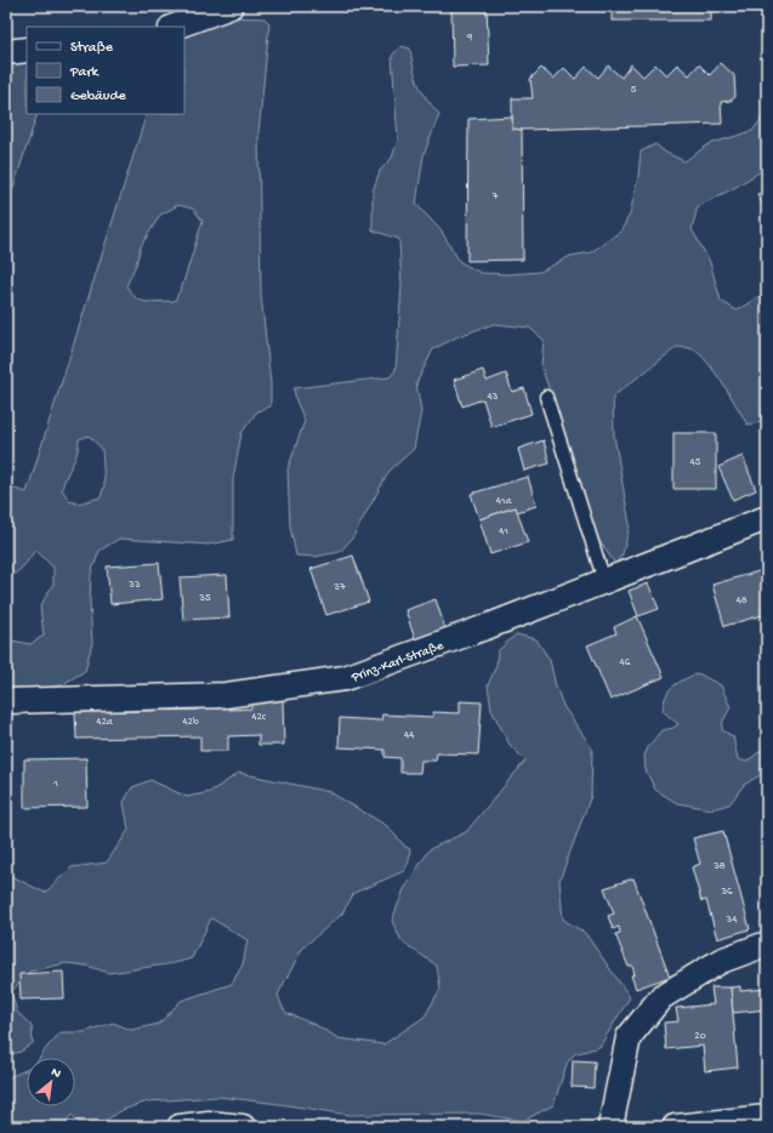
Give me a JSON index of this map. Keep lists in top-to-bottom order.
{
  "streets": {
    "street": ["Prinz-Karl-Straße"]
  },
  "house_numbers": [
    "9",
    "5",
    "7",
    "43",
    "45",
    "41a",
    "41",
    "33",
    "37",
    "35",
    "48",
    "46",
    "42c",
    "42a",
    "42b",
    "44",
    "1",
    "38",
    "36",
    "34",
    "20"
  ],
  "legend": ["Straße", "Park", "Gebäude"],
  "north": "top right"
}
